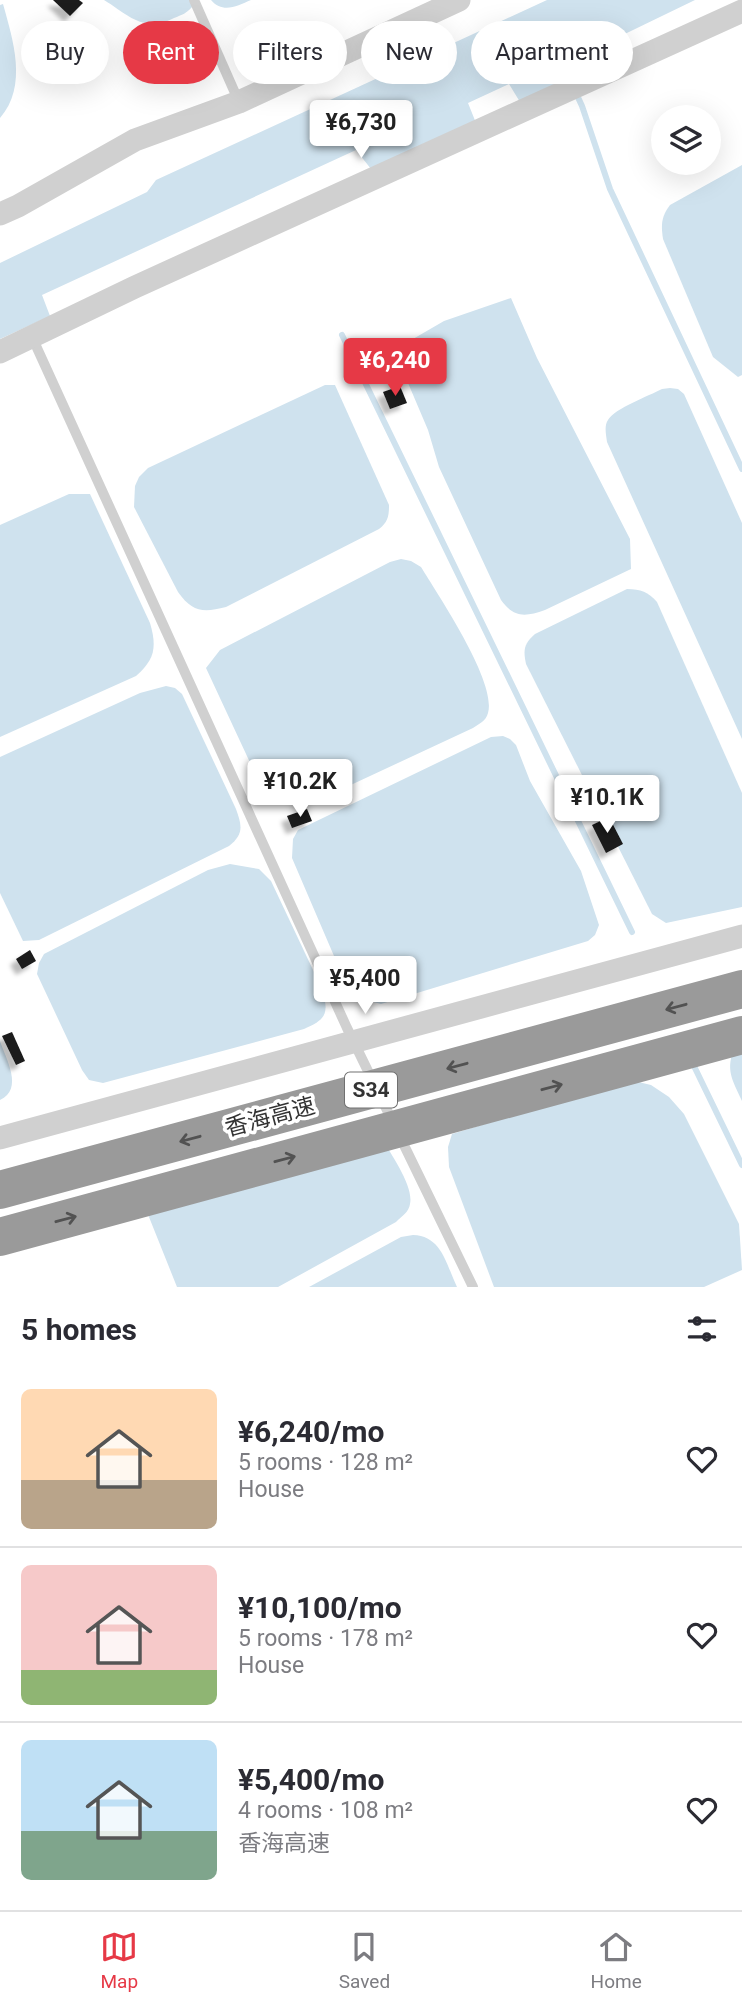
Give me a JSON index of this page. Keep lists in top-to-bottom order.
{
  "streets": {
    "highway": ["S34", "香海高速"]
  },
  "page": {
    "chip": [
      "Buy",
      "Rent",
      "Filters",
      "New",
      "Apartment"
    ],
    "price": [
      "¥6,730",
      "¥6,240",
      "¥10.2K",
      "¥10.1K",
      "¥5,400"
    ],
    "heading": "5 homes",
    "list": [
      {
        "name": "¥6,240/mo",
        "note": "5 rooms · 128 m² · House"
      },
      {
        "name": "¥10,100/mo",
        "note": "5 rooms · 178 m² · House"
      },
      {
        "name": "¥5,400/mo",
        "note": "4 rooms · 108 m² · 香海高速"
      }
    ],
    "tabs": ["Map", "Saved", "Home"]
  }
}
